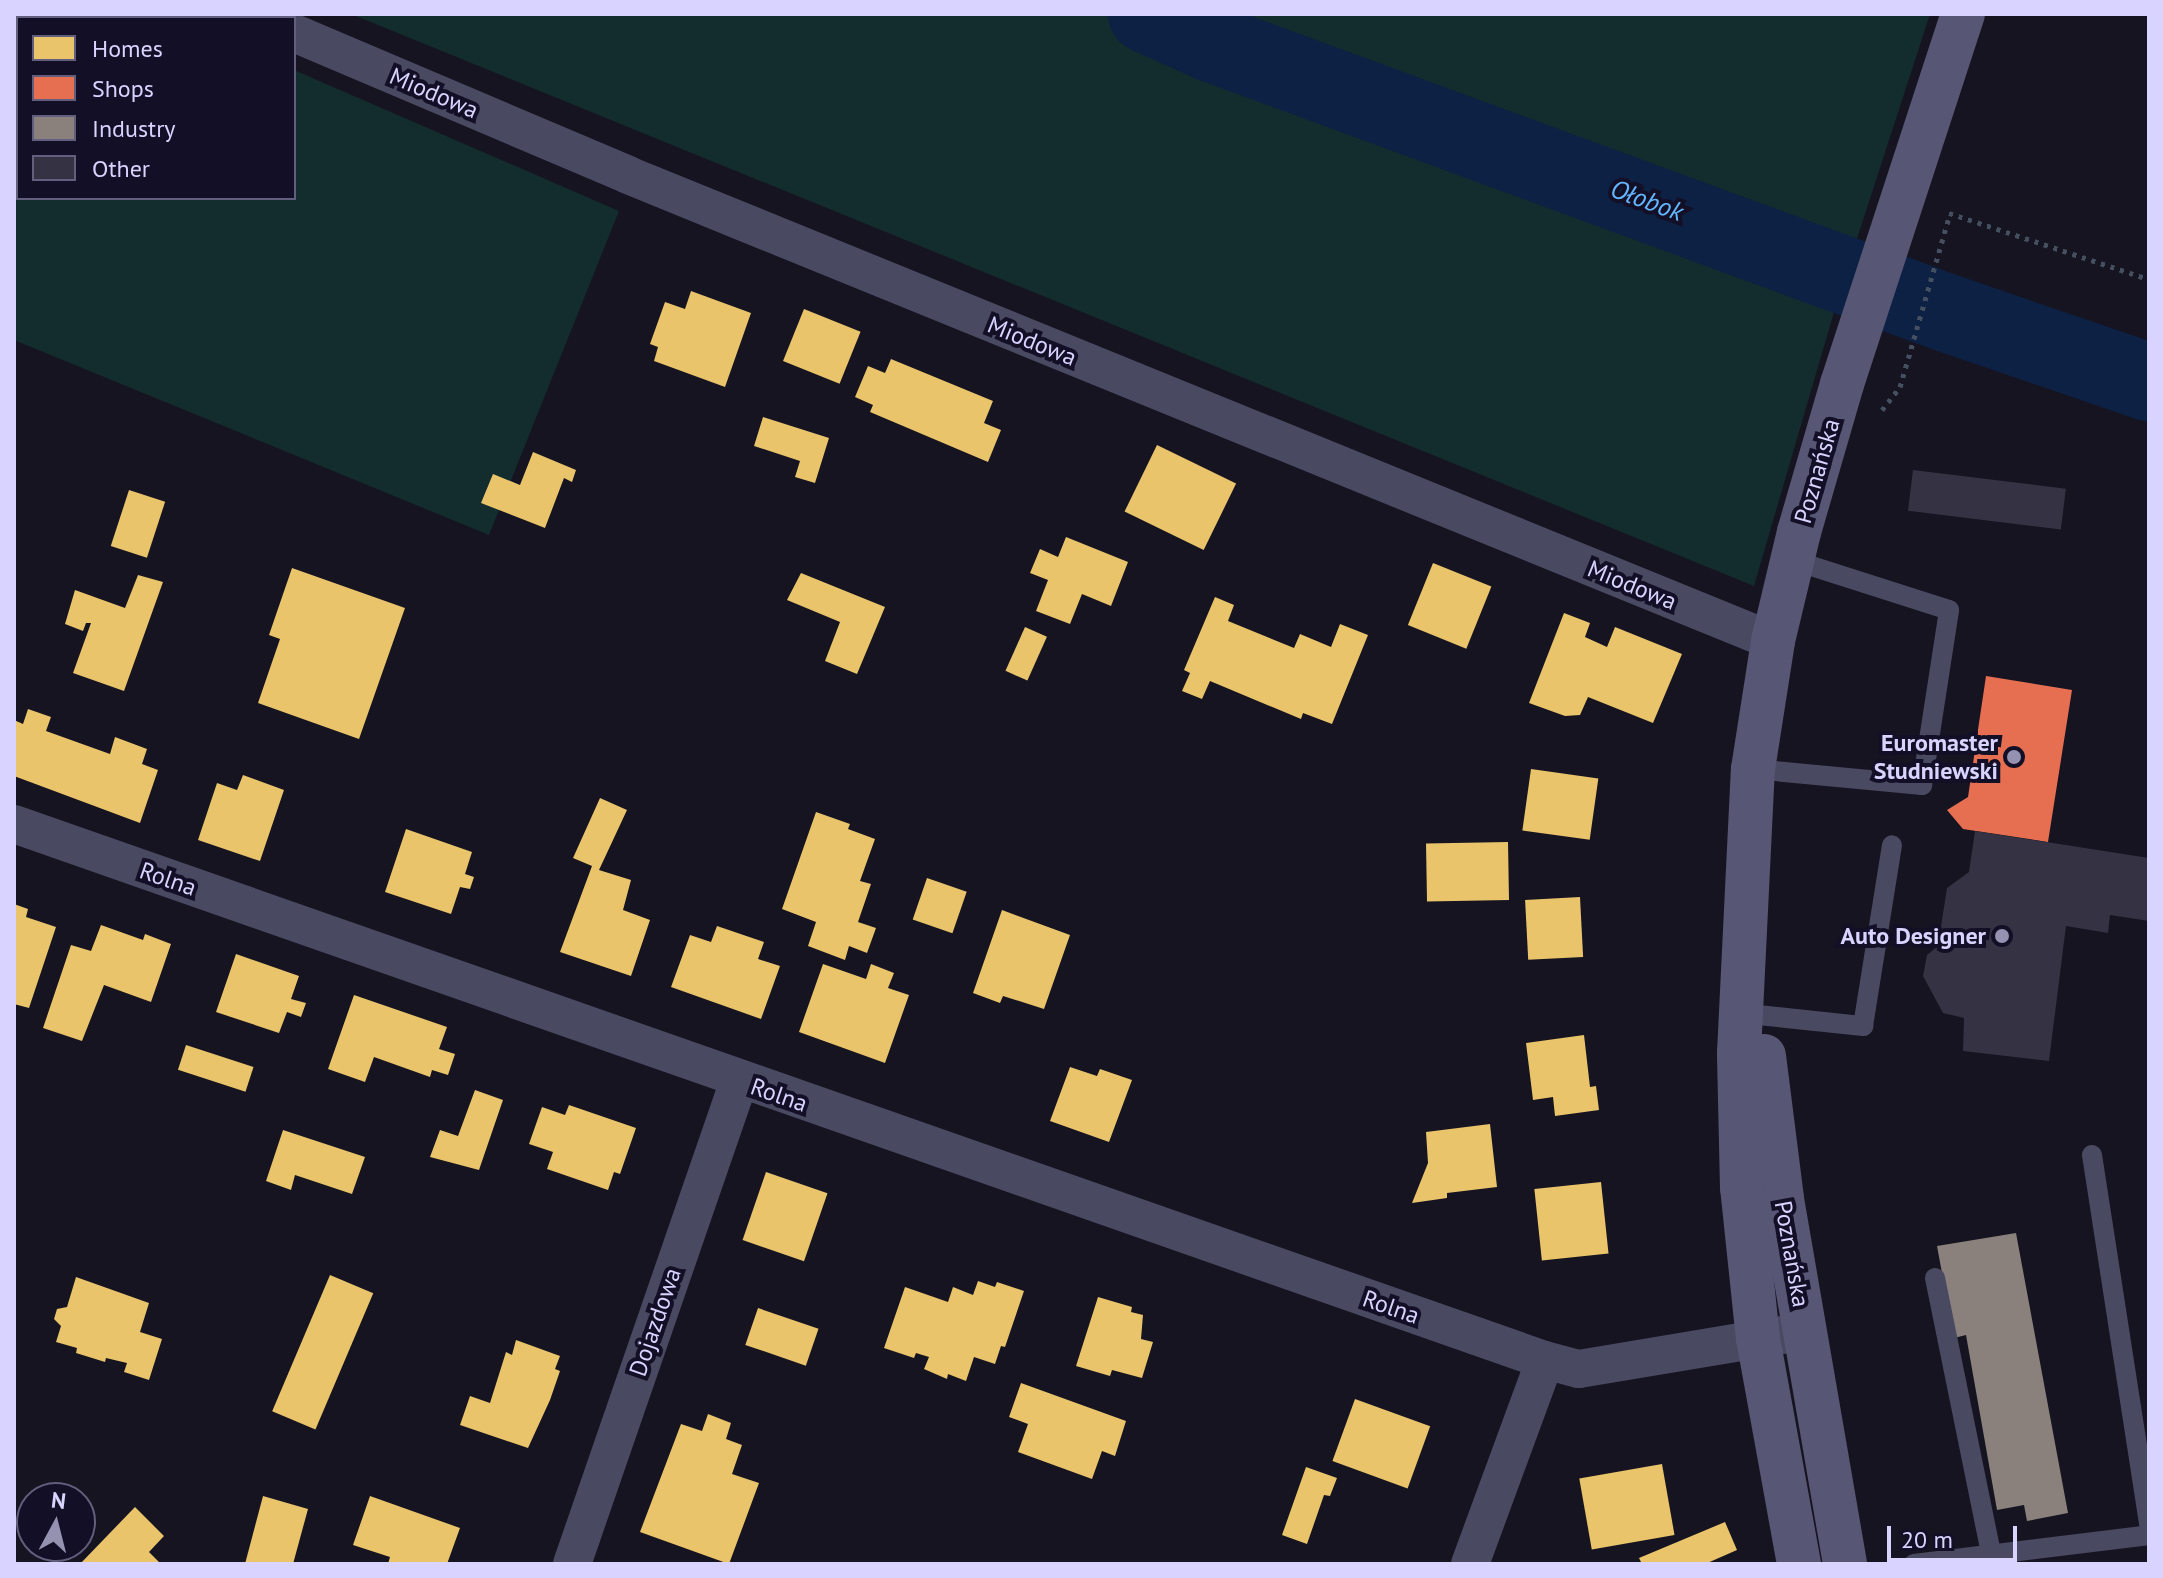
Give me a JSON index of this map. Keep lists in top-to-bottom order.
{
  "streets": {
    "main road": ["Poznańska"],
    "street": ["Miodowa", "Rolna", "Dojazdowa"]
  },
  "crossings": [
    ["Miodowa", "Poznańska"],
    ["Poznańska", "Rolna"],
    ["Rolna", "Dojazdowa"]
  ],
  "water": ["Ołobok"],
  "places": ["Euromaster Studniewski", "Auto Designer"],
  "legend": [
    "Homes",
    "Shops",
    "Industry",
    "Other"
  ],
  "scale_bar": "20 m",
  "north": "top"
}
